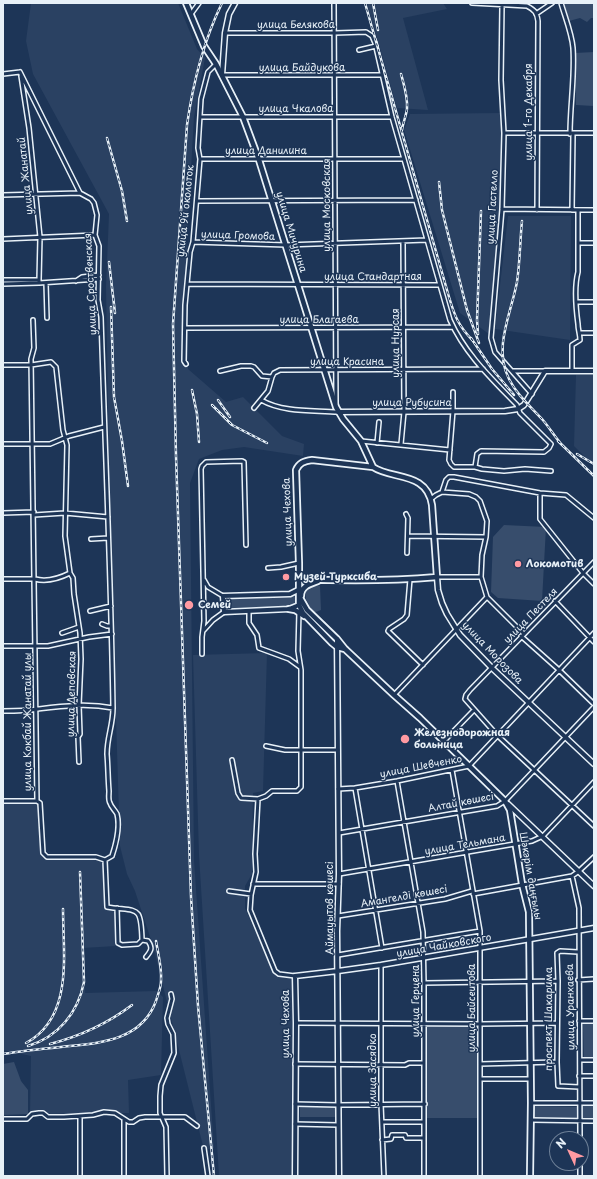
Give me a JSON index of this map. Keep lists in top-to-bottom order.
{
  "streets": {
    "main road": [
      "улица Мичурина",
      "улица Чехова",
      "улица Морозова",
      "Шәкәрім даңғылы"
    ],
    "street": [
      "улица Белякова",
      "улица Байдукова",
      "улица Чкалова",
      "улица 1-го Декабря",
      "улица Данилина",
      "улица Жанатай",
      "улица Московская",
      "улица Гастелло",
      "улица 9й околоток",
      "улица Громова",
      "улица Стандартная",
      "улица Сроственская",
      "улица Благаева",
      "улица Нурсая",
      "улица Красина",
      "улица Рубусина",
      "улица Пестеля",
      "улица Деповская",
      "улица Кокбай Жанатай улы",
      "улица Шевченко",
      "Алтай көшесі",
      "улица Тельмана",
      "Амангелді көшесі",
      "Аймауытов көшесі",
      "улица Чайковского",
      "улица Герцена",
      "улица Уранхаева",
      "улица Байсеитова",
      "проспект Шакарима",
      "улица Засядко"
    ]
  },
  "crossings": [
    ["улица Белякова", "улица Московская"],
    ["улица Байдукова", "улица Московская"],
    ["улица Байдукова", "улица Мичурина"],
    ["улица Чкалова", "улица Московская"],
    ["улица Чкалова", "улица 9й околоток"],
    ["улица Чкалова", "улица Мичурина"],
    ["улица Данилина", "улица Московская"],
    ["улица Данилина", "улица 9й околоток"],
    ["улица Данилина", "улица Мичурина"],
    ["улица Жанатай", "улица Сроственская"],
    ["улица Московская", "улица Мичурина"],
    ["улица Московская", "улица Громова"],
    ["улица Московская", "улица Стандартная"],
    ["улица Московская", "улица Благаева"],
    ["улица Московская", "улица Красина"],
    ["улица Московская", "улица Рубусина"],
    ["улица 9й околоток", "улица Мичурина"],
    ["улица 9й околоток", "улица Громова"],
    ["улица 9й околоток", "улица Стандартная"],
    ["улица 9й околоток", "улица Благаева"],
    ["улица Мичурина", "улица Громова"],
    ["улица Мичурина", "улица Стандартная"],
    ["улица Мичурина", "улица Благаева"],
    ["улица Мичурина", "улица Красина"],
    ["улица Мичурина", "улица Рубусина"],
    ["улица Мичурина", "улица Чехова"],
    ["улица Громова", "улица Нурсая"],
    ["улица Стандартная", "улица Нурсая"],
    ["улица Сроственская", "улица Кокбай Жанатай улы"],
    ["улица Благаева", "улица Нурсая"],
    ["улица Нурсая", "улица Красина"],
    ["улица Нурсая", "улица Рубусина"],
    ["улица Чехова", "Шәкәрім даңғылы"],
    ["улица Чехова", "улица Чайковского"],
    ["улица Пестеля", "улица Морозова"],
    ["улица Морозова", "улица Шевченко"],
    ["улица Морозова", "Алтай көшесі"],
    ["улица Деповская", "улица Кокбай Жанатай улы"],
    ["улица Шевченко", "Шәкәрім даңғылы"],
    ["улица Шевченко", "Аймауытов көшесі"],
    ["улица Шевченко", "улица Герцена"],
    ["улица Шевченко", "улица Байсеитова"],
    ["Алтай көшесі", "Шәкәрім даңғылы"],
    ["Алтай көшесі", "Аймауытов көшесі"],
    ["Алтай көшесі", "улица Герцена"],
    ["Алтай көшесі", "улица Байсеитова"],
    ["улица Тельмана", "Шәкәрім даңғылы"],
    ["улица Тельмана", "Аймауытов көшесі"],
    ["улица Тельмана", "улица Герцена"],
    ["улица Тельмана", "улица Байсеитова"],
    ["Шәкәрім даңғылы", "Амангелді көшесі"],
    ["Шәкәрім даңғылы", "Аймауытов көшесі"],
    ["Шәкәрім даңғылы", "улица Чайковского"],
    ["Амангелді көшесі", "Аймауытов көшесі"],
    ["Амангелді көшесі", "улица Герцена"],
    ["Амангелді көшесі", "улица Уранхаева"],
    ["Амангелді көшесі", "улица Байсеитова"],
    ["Аймауытов көшесі", "улица Чайковского"],
    ["улица Чайковского", "улица Герцена"],
    ["улица Чайковского", "улица Уранхаева"],
    ["улица Чайковского", "улица Байсеитова"],
    ["улица Чайковского", "улица Засядко"],
    ["улица Уранхаева", "проспект Шакарима"]
  ],
  "places": [
    "Локомотив",
    "Музей Турксиба",
    "Семей",
    "Железнодорожная больница"
  ],
  "north": "top left"
}
